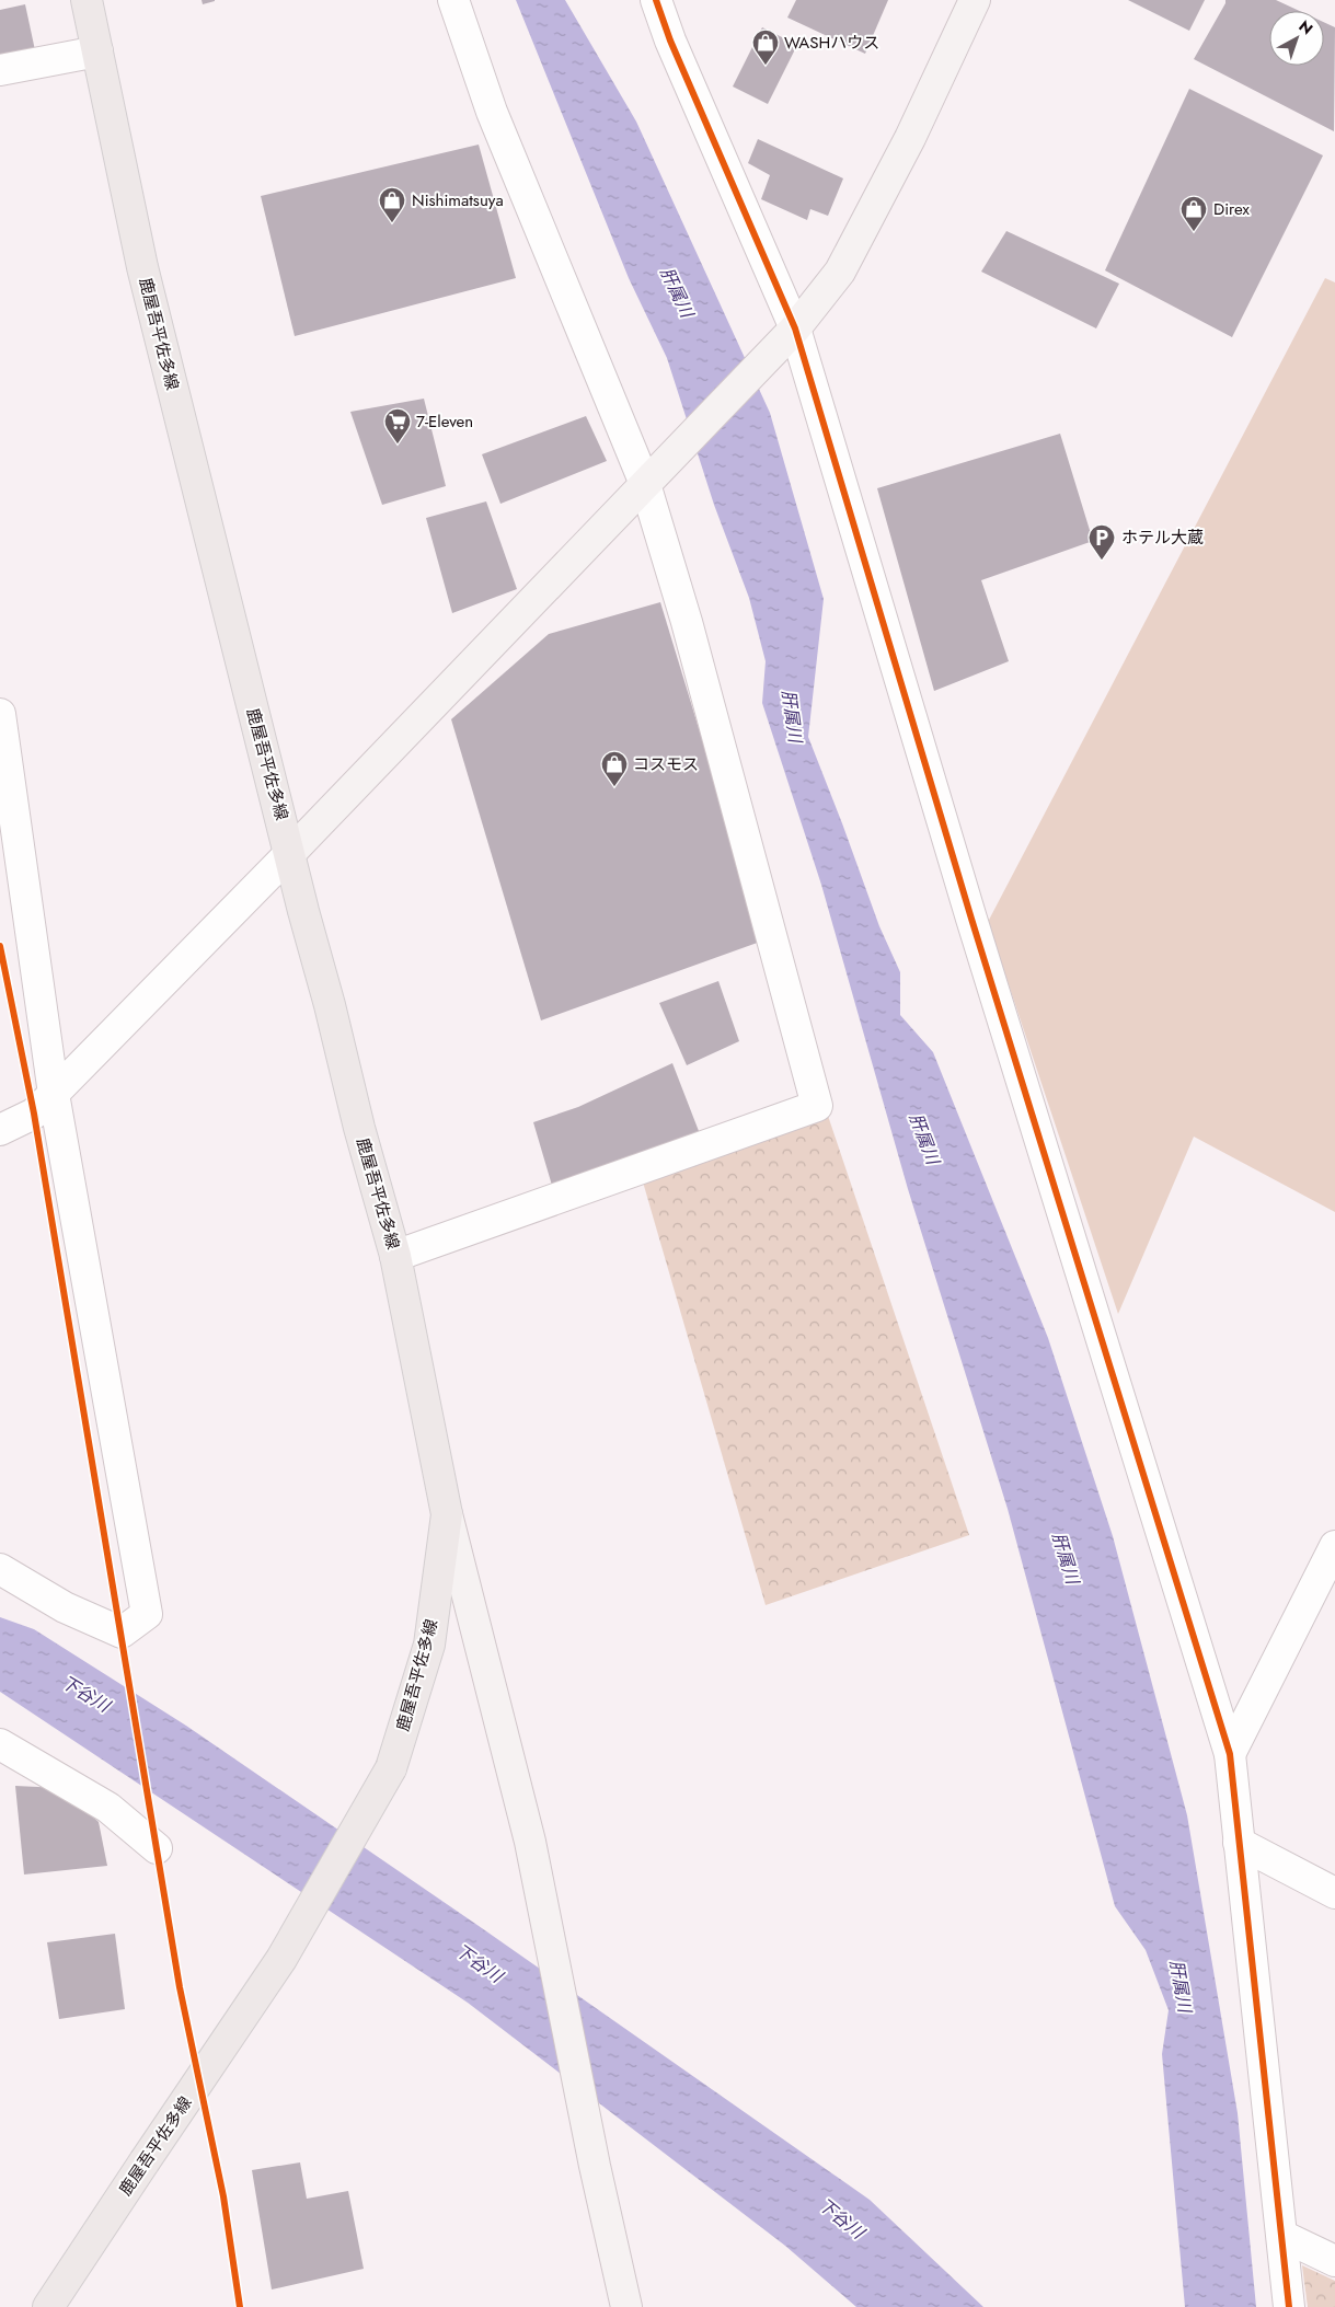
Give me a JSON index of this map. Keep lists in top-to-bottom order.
{
  "streets": {
    "main road": ["鹿屋吾平佐多線"]
  },
  "water": ["肝属川", "下谷川"],
  "places": {
    "shop": [
      "WASHハウス",
      "Nishimatsuya",
      "Direx",
      "コスモス"
    ],
    "supermarket": ["7-Eleven"],
    "parking": ["ホテル大蔵"]
  },
  "north": "top right"
}
